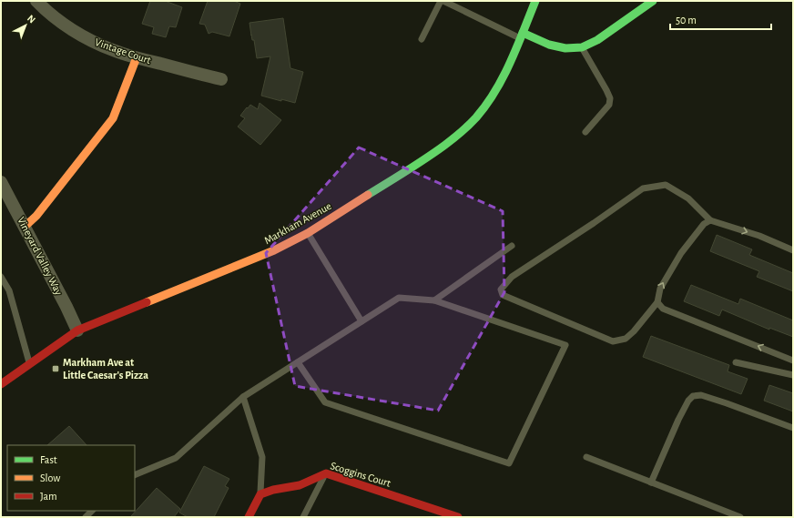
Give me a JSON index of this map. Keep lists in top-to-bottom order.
{
  "streets": {
    "street": [
      "Vintage Court",
      "Markham Avenue",
      "Vineyard Valley Way",
      "Scoggins Court"
    ]
  },
  "crossings": [
    ["Markham Avenue", "Vineyard Valley Way"]
  ],
  "places": {
    "transit": ["Markham Ave at Little Caesar's Pizza"]
  },
  "legend": ["Fast", "Slow", "Jam"],
  "scale_bar": "50 m",
  "north": "top right"
}
